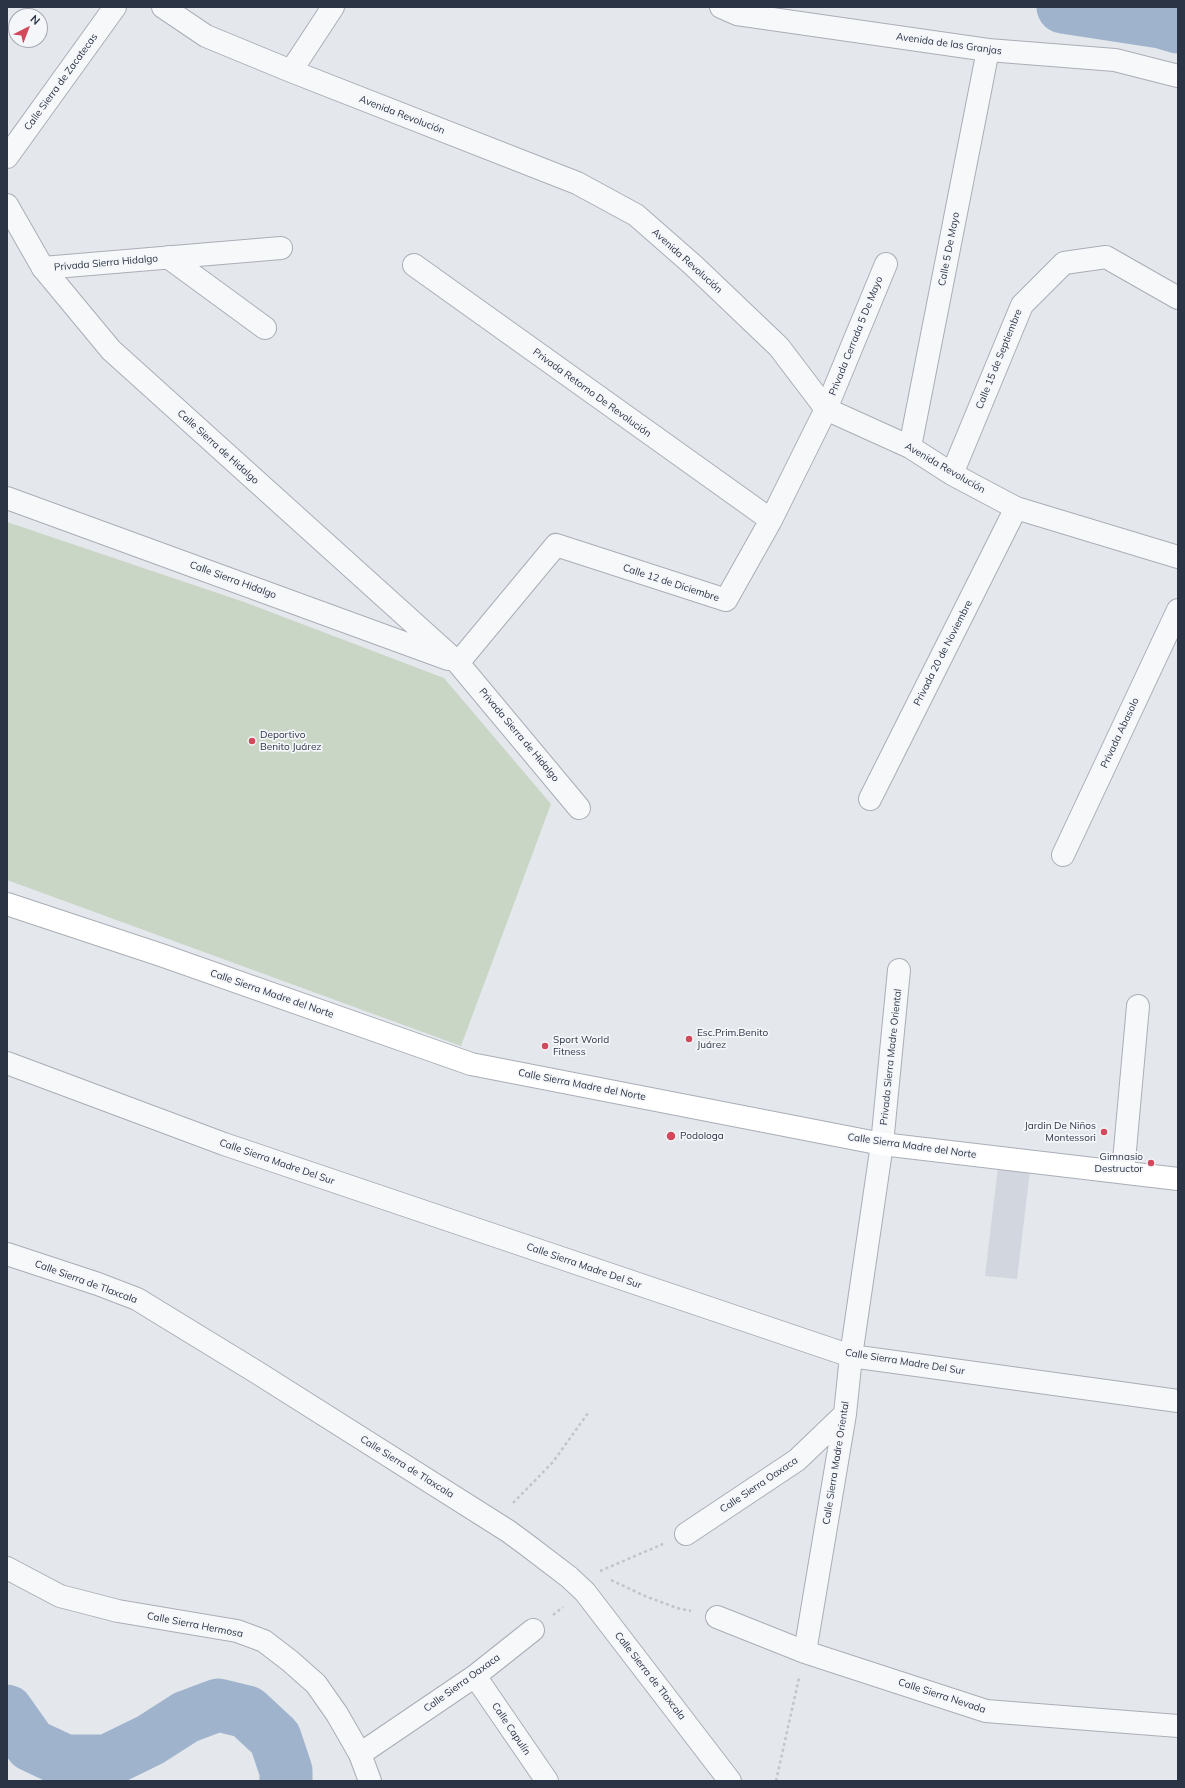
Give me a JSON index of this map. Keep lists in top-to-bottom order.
{
  "streets": {
    "main road": ["Calle Sierra Madre del Norte"],
    "street": [
      "Avenida de las Granjas",
      "Calle Sierra de Zacatecas",
      "Avenida Revolución",
      "Calle 5 De Mayo",
      "Privada Sierra Hidalgo",
      "Privada Cerrada 5 De Mayo",
      "Calle 15 de Septiembre",
      "Privada Retorno De Revolución",
      "Calle Sierra de Hidalgo",
      "Calle Sierra Hidalgo",
      "Calle 12 de Diciembre",
      "Privada 20 de Noviembre",
      "Privada Abasolo",
      "Privada Sierra de Hidalgo",
      "Privada Sierra Madre Oriental",
      "Calle Sierra Madre Del Sur",
      "Calle Sierra de Tlaxcala",
      "Calle Sierra Madre Oriental",
      "Calle Sierra Oaxaca",
      "Calle Sierra Hermosa",
      "Calle Sierra Nevada",
      "Calle Capulín"
    ]
  },
  "crossings": [
    ["Avenida de las Granjas", "Calle 5 De Mayo"],
    ["Avenida Revolución", "Calle 5 De Mayo"],
    ["Avenida Revolución", "Privada Cerrada 5 De Mayo"],
    ["Avenida Revolución", "Calle 15 de Septiembre"],
    ["Avenida Revolución", "Calle 12 de Diciembre"],
    ["Avenida Revolución", "Privada 20 de Noviembre"],
    ["Privada Sierra Hidalgo", "Calle Sierra de Hidalgo"],
    ["Privada Cerrada 5 De Mayo", "Calle 12 de Diciembre"],
    ["Privada Retorno De Revolución", "Calle 12 de Diciembre"],
    ["Calle Sierra de Hidalgo", "Calle Sierra Hidalgo"],
    ["Calle Sierra de Hidalgo", "Calle 12 de Diciembre"],
    ["Calle Sierra de Hidalgo", "Privada Sierra de Hidalgo"],
    ["Calle Sierra Hidalgo", "Calle 12 de Diciembre"],
    ["Calle Sierra Hidalgo", "Privada Sierra de Hidalgo"],
    ["Calle 12 de Diciembre", "Privada Sierra de Hidalgo"],
    ["Calle Sierra Madre del Norte", "Privada Sierra Madre Oriental"],
    ["Calle Sierra Madre del Norte", "Calle Sierra Madre Oriental"],
    ["Privada Sierra Madre Oriental", "Calle Sierra Madre Oriental"],
    ["Calle Sierra Madre Del Sur", "Calle Sierra Madre Oriental"],
    ["Calle Sierra Madre Oriental", "Calle Sierra Oaxaca"],
    ["Calle Sierra Madre Oriental", "Calle Sierra Nevada"],
    ["Calle Sierra Oaxaca", "Calle Sierra Hermosa"],
    ["Calle Sierra Oaxaca", "Calle Capulín"]
  ],
  "places": [
    "Deportivo Benito Juárez",
    "Esc.Prim.Benito Juárez",
    "Sport World Fitness",
    "Jardin De Niños Montessori",
    "Podologa",
    "Gimnasio Destructor"
  ],
  "north": "top right"
}
